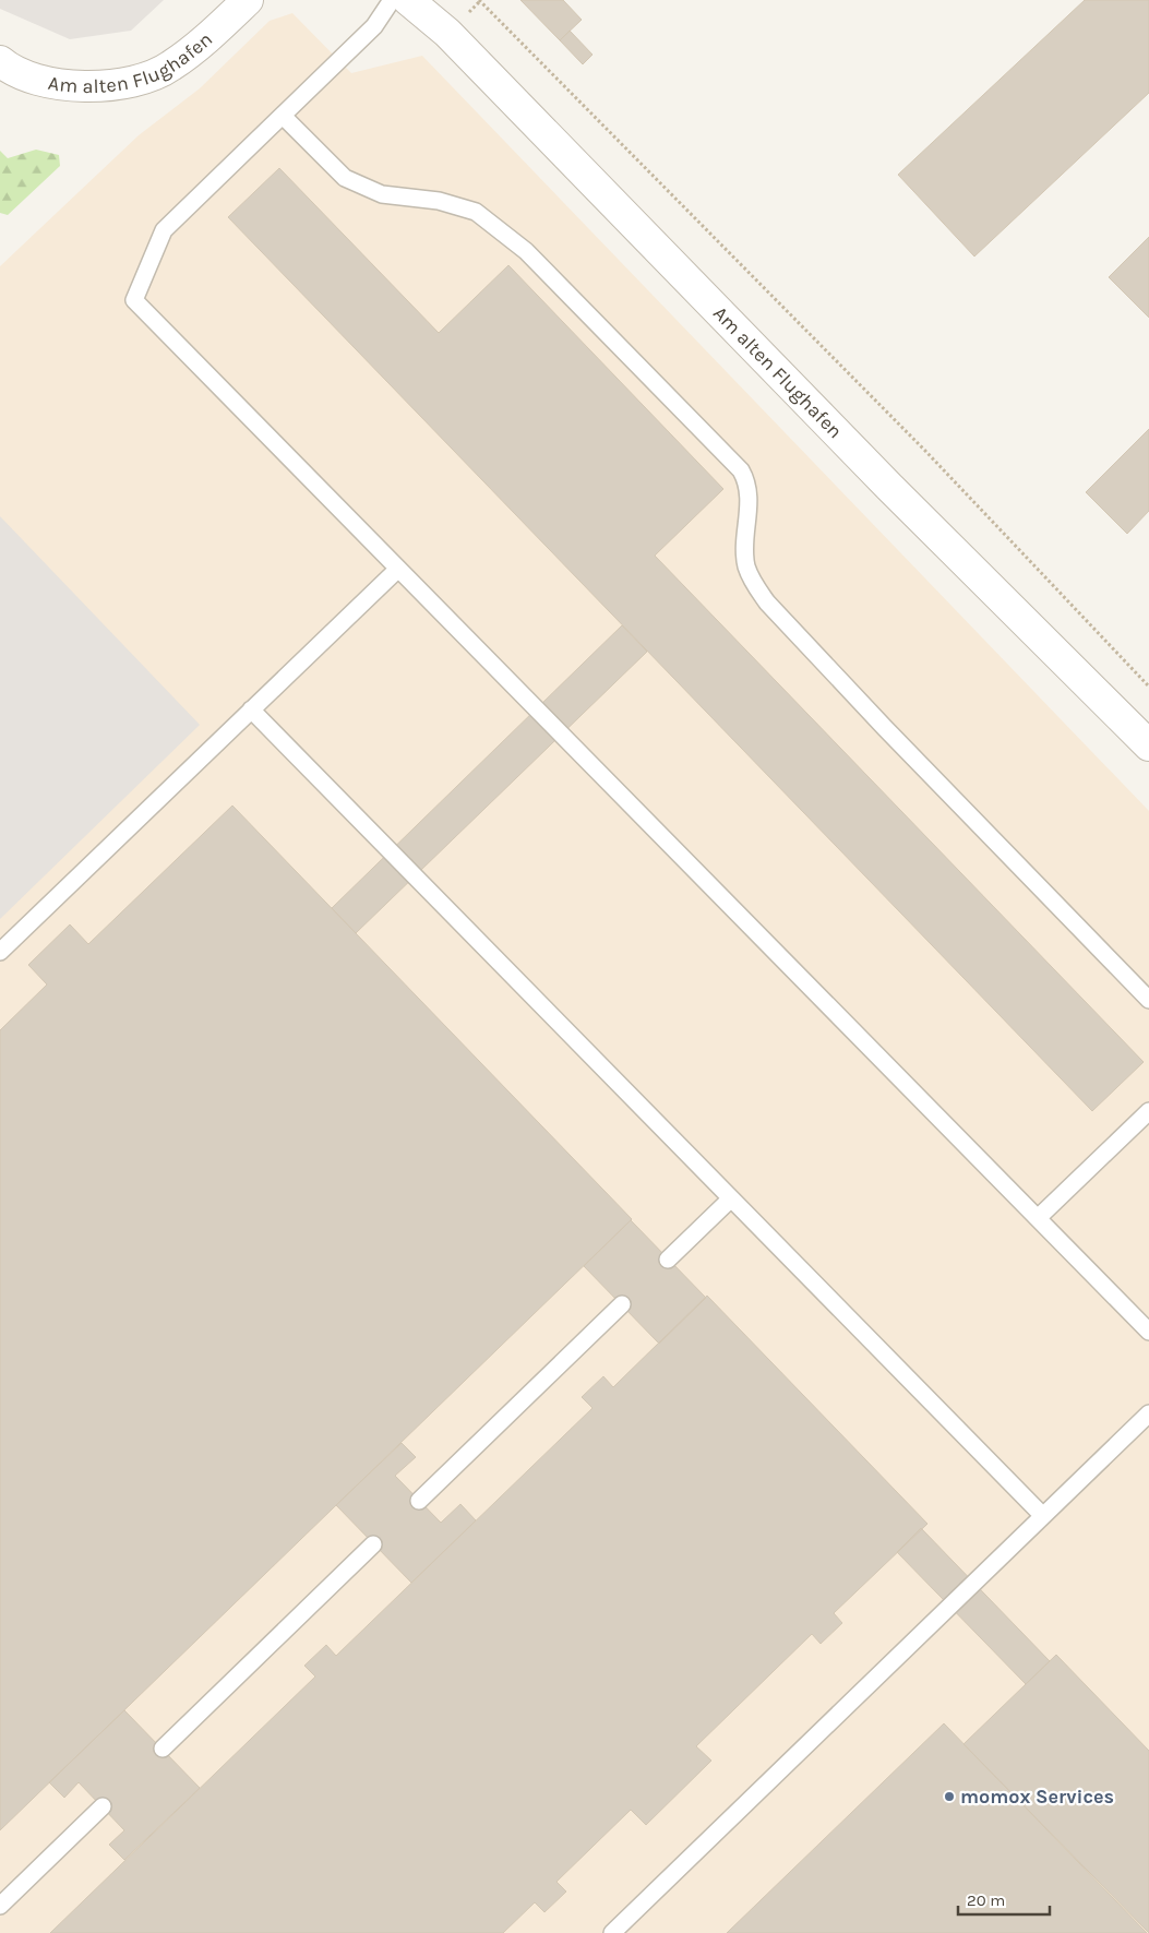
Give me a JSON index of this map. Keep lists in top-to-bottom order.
{
  "streets": {
    "street": ["Am alten Flughafen"]
  },
  "places": ["momox Services"],
  "scale_bar": "20 m"
}
